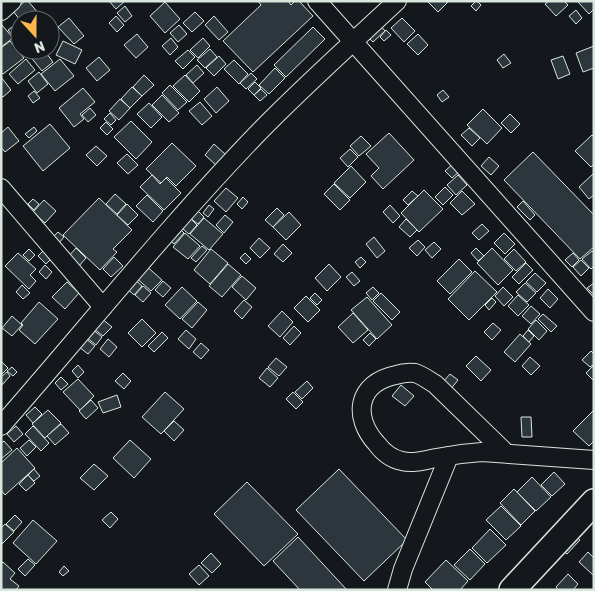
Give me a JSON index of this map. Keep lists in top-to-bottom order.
{
  "north": "bottom"
}
